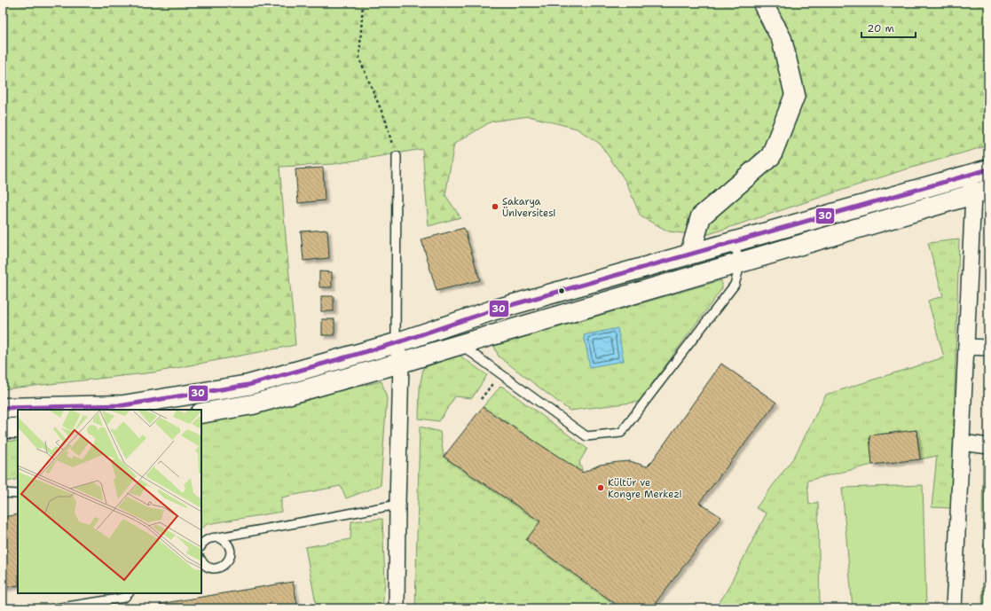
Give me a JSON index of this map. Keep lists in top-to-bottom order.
{
  "places": ["Sakarya Üniversitesi", "Kültür ve Kongre Merkezi"],
  "lines": ["transit line 30"],
  "scale_bar": "20 m"
}
